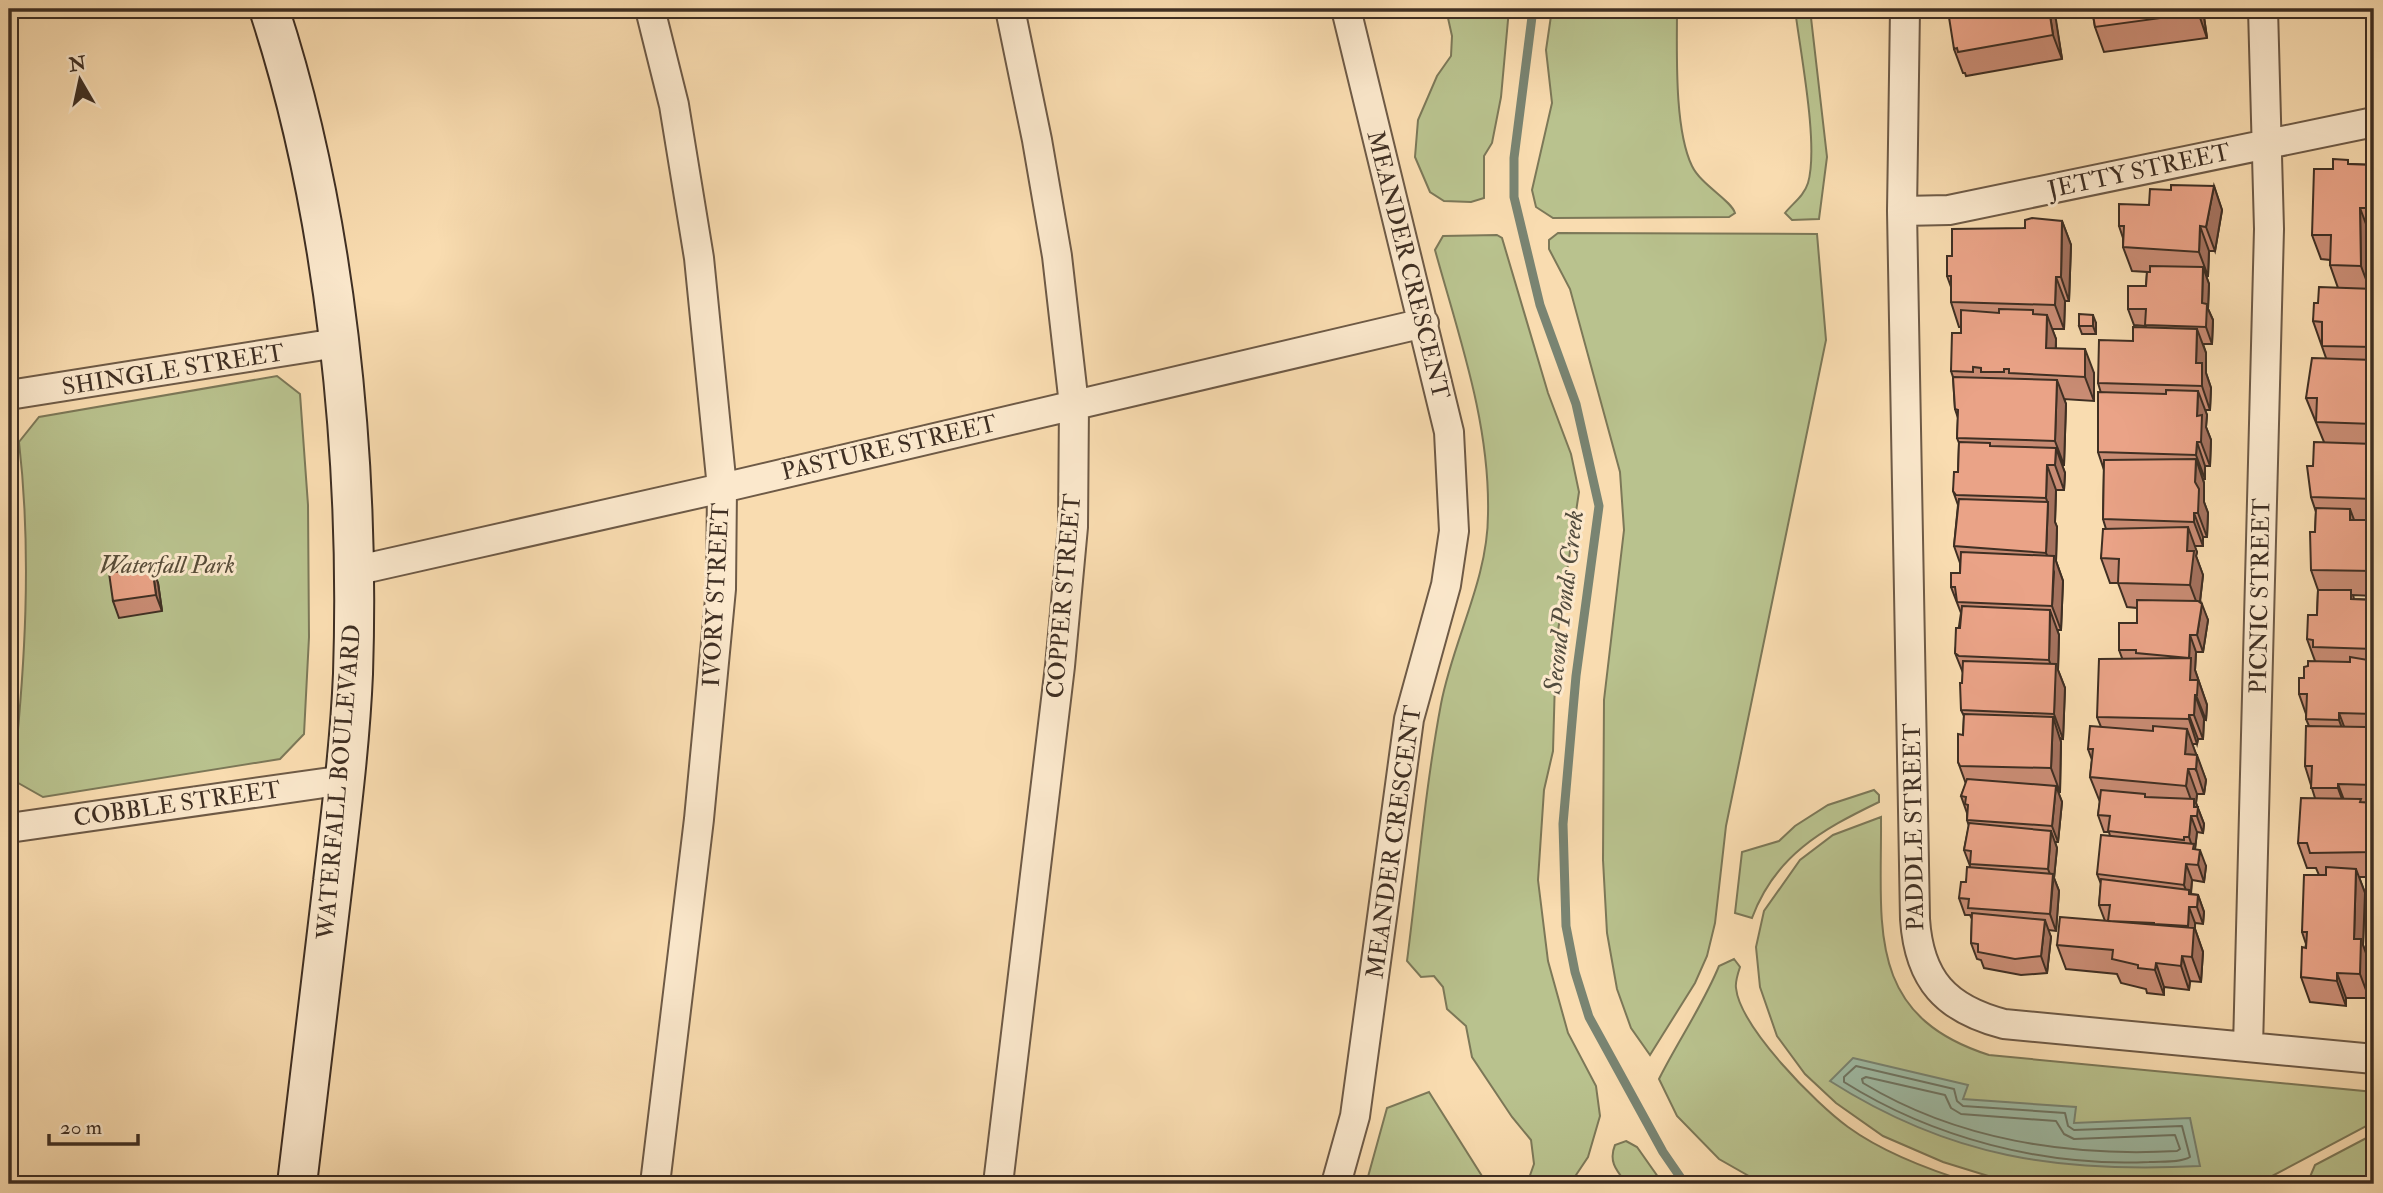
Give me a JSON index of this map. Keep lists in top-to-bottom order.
{
  "streets": {
    "street": [
      "JETTY STREET",
      "MEANDER CRESCENT",
      "SHINGLE STREET",
      "PASTURE STREET",
      "IVORY STREET",
      "COPPER STREET",
      "PICNIC STREET",
      "WATERFALL BOULEVARD",
      "COBBLE STREET",
      "PADDLE STREET"
    ]
  },
  "crossings": [
    ["JETTY STREET", "PICNIC STREET"],
    ["JETTY STREET", "PADDLE STREET"],
    ["MEANDER CRESCENT", "PASTURE STREET"],
    ["SHINGLE STREET", "WATERFALL BOULEVARD"],
    ["PASTURE STREET", "IVORY STREET"],
    ["PASTURE STREET", "COPPER STREET"],
    ["PASTURE STREET", "WATERFALL BOULEVARD"],
    ["PICNIC STREET", "PADDLE STREET"],
    ["WATERFALL BOULEVARD", "COBBLE STREET"]
  ],
  "water": ["Second Ponds Creek"],
  "parks": ["Waterfall Park"],
  "scale_bar": "20 m",
  "north": "top"
}
